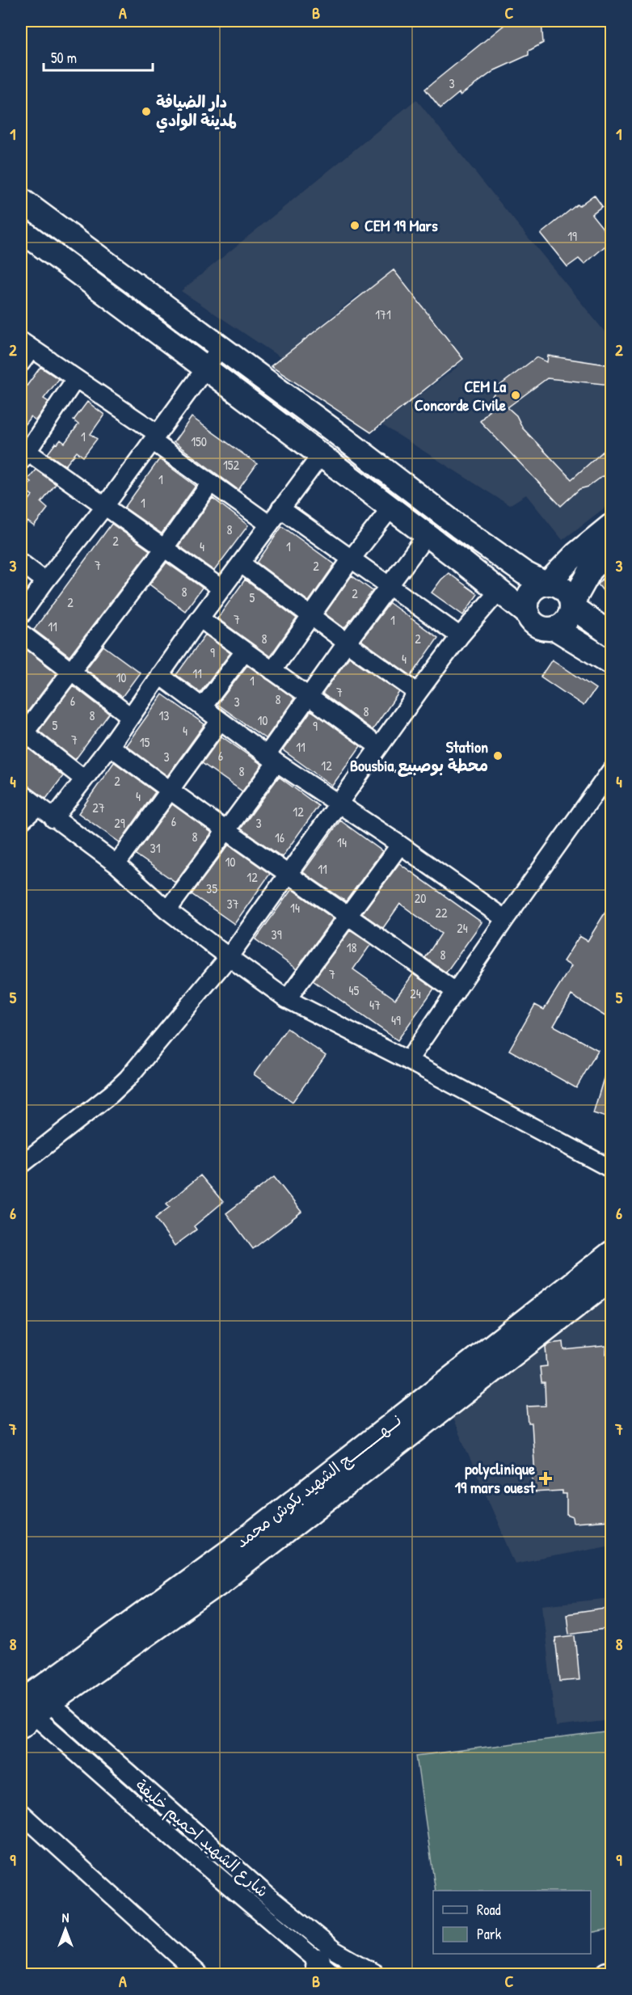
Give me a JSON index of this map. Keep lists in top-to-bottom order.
{
  "streets": {
    "street": ["نـــهـــــــــــج الشهيد بكوش محمد", "شارع الشهيد احميم خليفة"]
  },
  "crossings": [
    ["نـــهـــــــــــج الشهيد بكوش محمد", "شارع الشهيد احميم خليفة"]
  ],
  "places": {
    "other": [
      "دار الضيافة لمدينة الوادي",
      "CEM 19 Mars",
      "CEM La Concorde Civile",
      "Station Bousbia,محطة بوصبيع"
    ],
    "health": ["polyclinique 19 mars ouest"]
  },
  "house_numbers": [
    "3",
    "19",
    "171",
    "1",
    "150",
    "152",
    "1",
    "1",
    "8",
    "2",
    "4",
    "1",
    "7",
    "2",
    "8",
    "2",
    "5",
    "2",
    "7",
    "1",
    "11",
    "8",
    "2",
    "9",
    "4",
    "11",
    "10",
    "1",
    "7",
    "8",
    "6",
    "3",
    "8",
    "8",
    "13",
    "10",
    "5",
    "9",
    "4",
    "7",
    "15",
    "11",
    "6",
    "3",
    "12",
    "8",
    "2",
    "4",
    "27",
    "12",
    "6",
    "29",
    "3",
    "8",
    "16",
    "14",
    "31",
    "10",
    "11",
    "12",
    "35",
    "20",
    "37",
    "14",
    "22",
    "24",
    "39",
    "18",
    "8",
    "7",
    "45",
    "24",
    "47",
    "49"
  ],
  "legend": ["Road", "Park"],
  "scale_bar": "50 m",
  "north": "top",
  "grid": {
    "columns": ["A", "B", "C"],
    "rows": [
      "1",
      "2",
      "3",
      "4",
      "5",
      "6",
      "7",
      "8",
      "9"
    ]
  }
}
